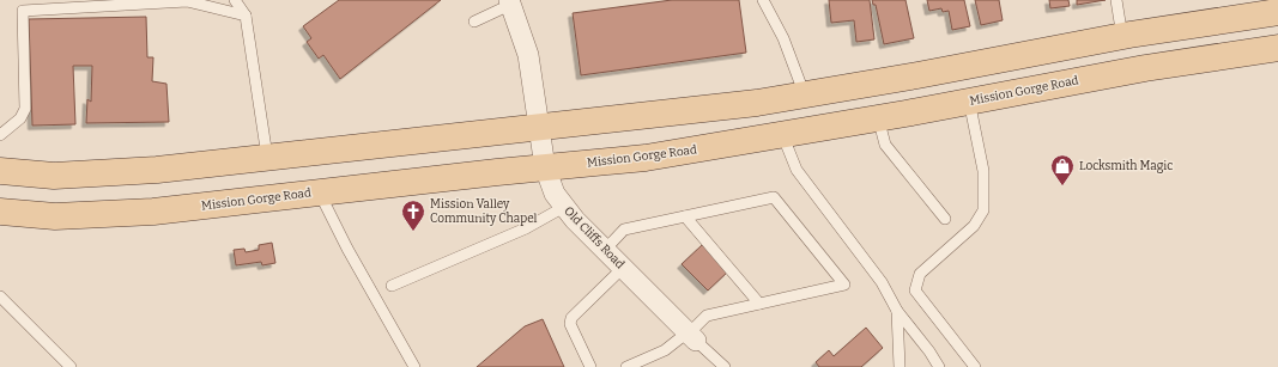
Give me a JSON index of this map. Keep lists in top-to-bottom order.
{
  "streets": {
    "main road": ["Mission Gorge Road"],
    "street": ["Old Cliffs Road"]
  },
  "crossings": [
    ["Mission Gorge Road", "Old Cliffs Road"]
  ],
  "places": {
    "shop": ["Locksmith Magic"],
    "church": ["Mission Valley Community Chapel"]
  }
}
